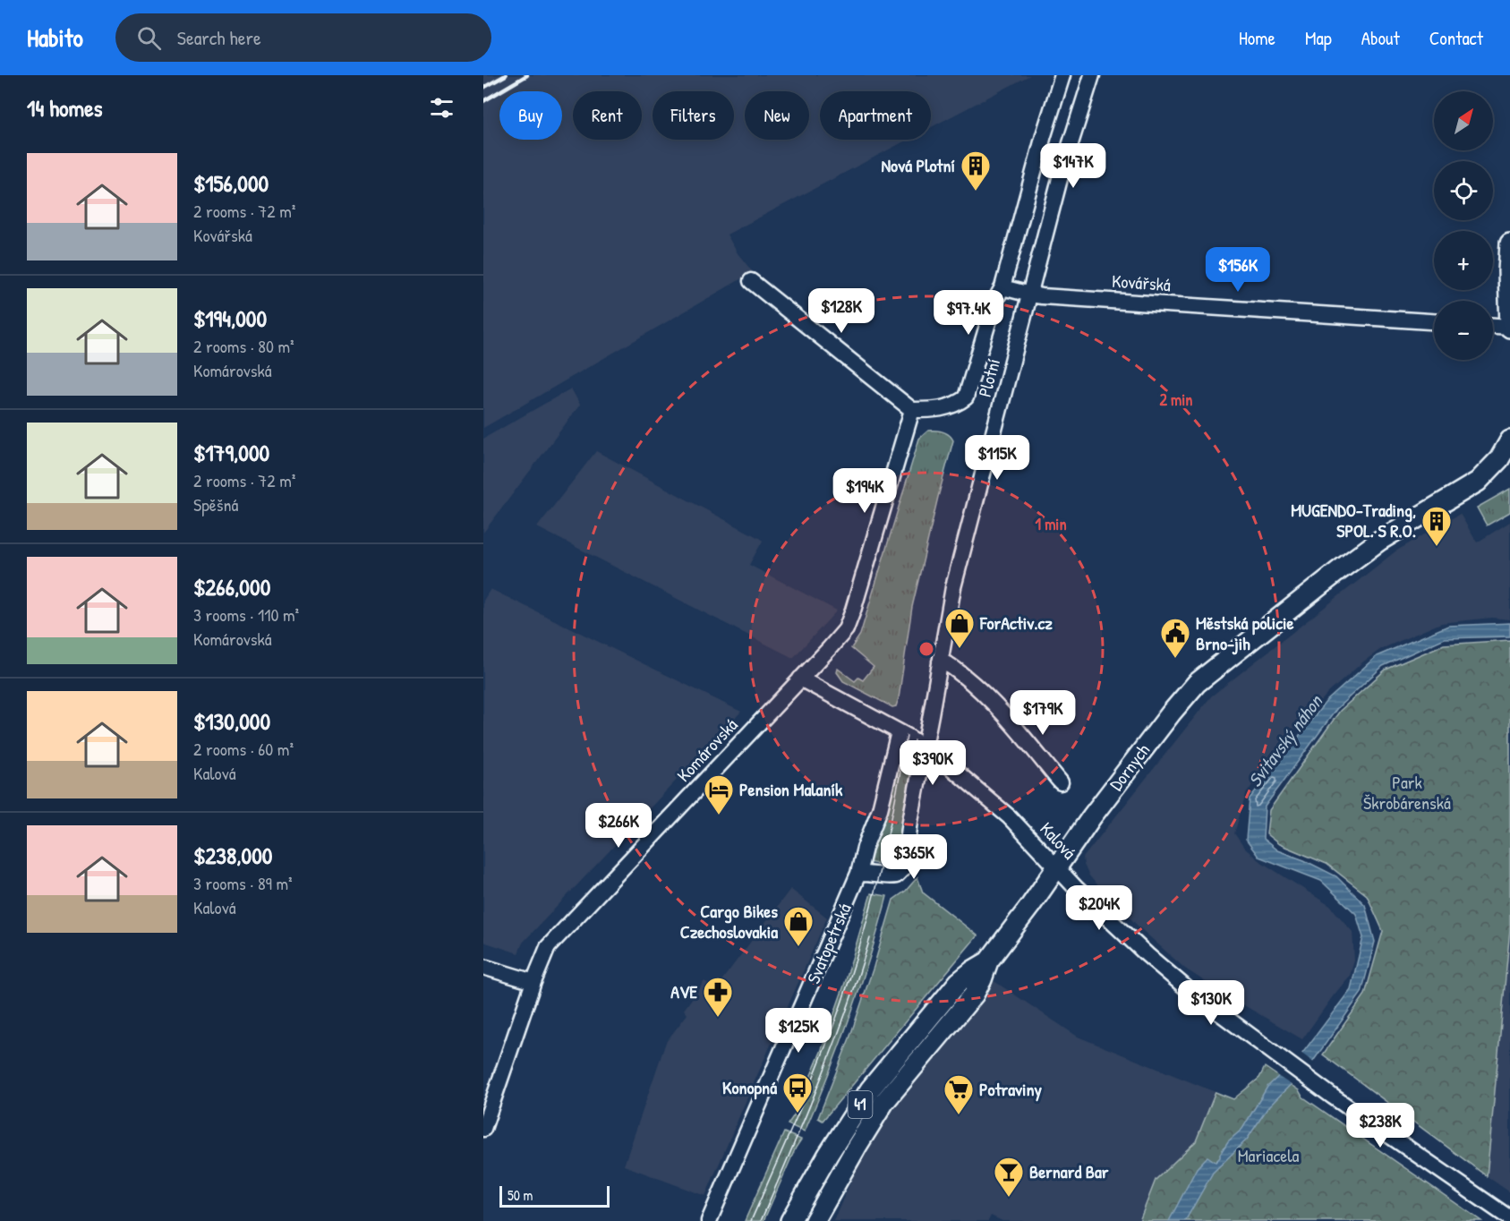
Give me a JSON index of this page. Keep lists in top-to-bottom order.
{
  "streets": {
    "main road": ["Dornych", "41"],
    "street": [
      "Kovářská",
      "Plotní",
      "Komárovská",
      "Kalová",
      "Svatopetrská"
    ]
  },
  "crossings": [
    ["Kovářská", "Plotní"],
    ["Plotní", "Komárovská"],
    ["Komárovská", "Kalová"],
    ["Dornych", "Kalová"],
    ["Dornych", "41"],
    ["Kalová", "Svatopetrská"]
  ],
  "water": ["Svitavský náhon"],
  "parks": ["Park Škrobárenská", "Mariacela"],
  "places": {
    "building": ["Nová Plotní", "MUGENDO-Trading, SPOL. S R.O."],
    "shop": ["ForActiv.cz", "Cargo Bikes Czechoslovakia"],
    "public building": ["Městská policie Brno-jih"],
    "hotel": ["Pension Malaník"],
    "pharmacy": ["AVE"],
    "bus stop": ["Konopná"],
    "supermarket": ["Potraviny"],
    "bar": ["Bernard Bar"]
  },
  "scale_bar": "50 m",
  "north": "top right",
  "page": {
    "header": "Habito",
    "search": "Search here",
    "nav": [
      "Home",
      "Map",
      "About",
      "Contact"
    ],
    "heading": "14 homes",
    "map_buttons": ["+", "−"],
    "chip": [
      "Buy",
      "Rent",
      "Filters",
      "New",
      "Apartment"
    ],
    "list": [
      {
        "name": "$156,000",
        "note": "2 rooms · 72 m² · Kovářská"
      },
      {
        "name": "$194,000",
        "note": "2 rooms · 80 m² · Komárovská"
      },
      {
        "name": "$179,000",
        "note": "2 rooms · 72 m² · Spěšná"
      },
      {
        "name": "$266,000",
        "note": "3 rooms · 110 m² · Komárovská"
      },
      {
        "name": "$130,000",
        "note": "2 rooms · 60 m² · Kalová"
      },
      {
        "name": "$238,000",
        "note": "3 rooms · 89 m² · Kalová"
      }
    ],
    "price": [
      "$147K",
      "$156K",
      "$128K",
      "$97.4K",
      "$115K",
      "$194K",
      "$179K",
      "$390K",
      "$266K",
      "$365K",
      "$204K",
      "$130K",
      "$125K",
      "$238K"
    ],
    "scale": "50 m"
  },
  "rings": ["2 min", "1 min"]
}
